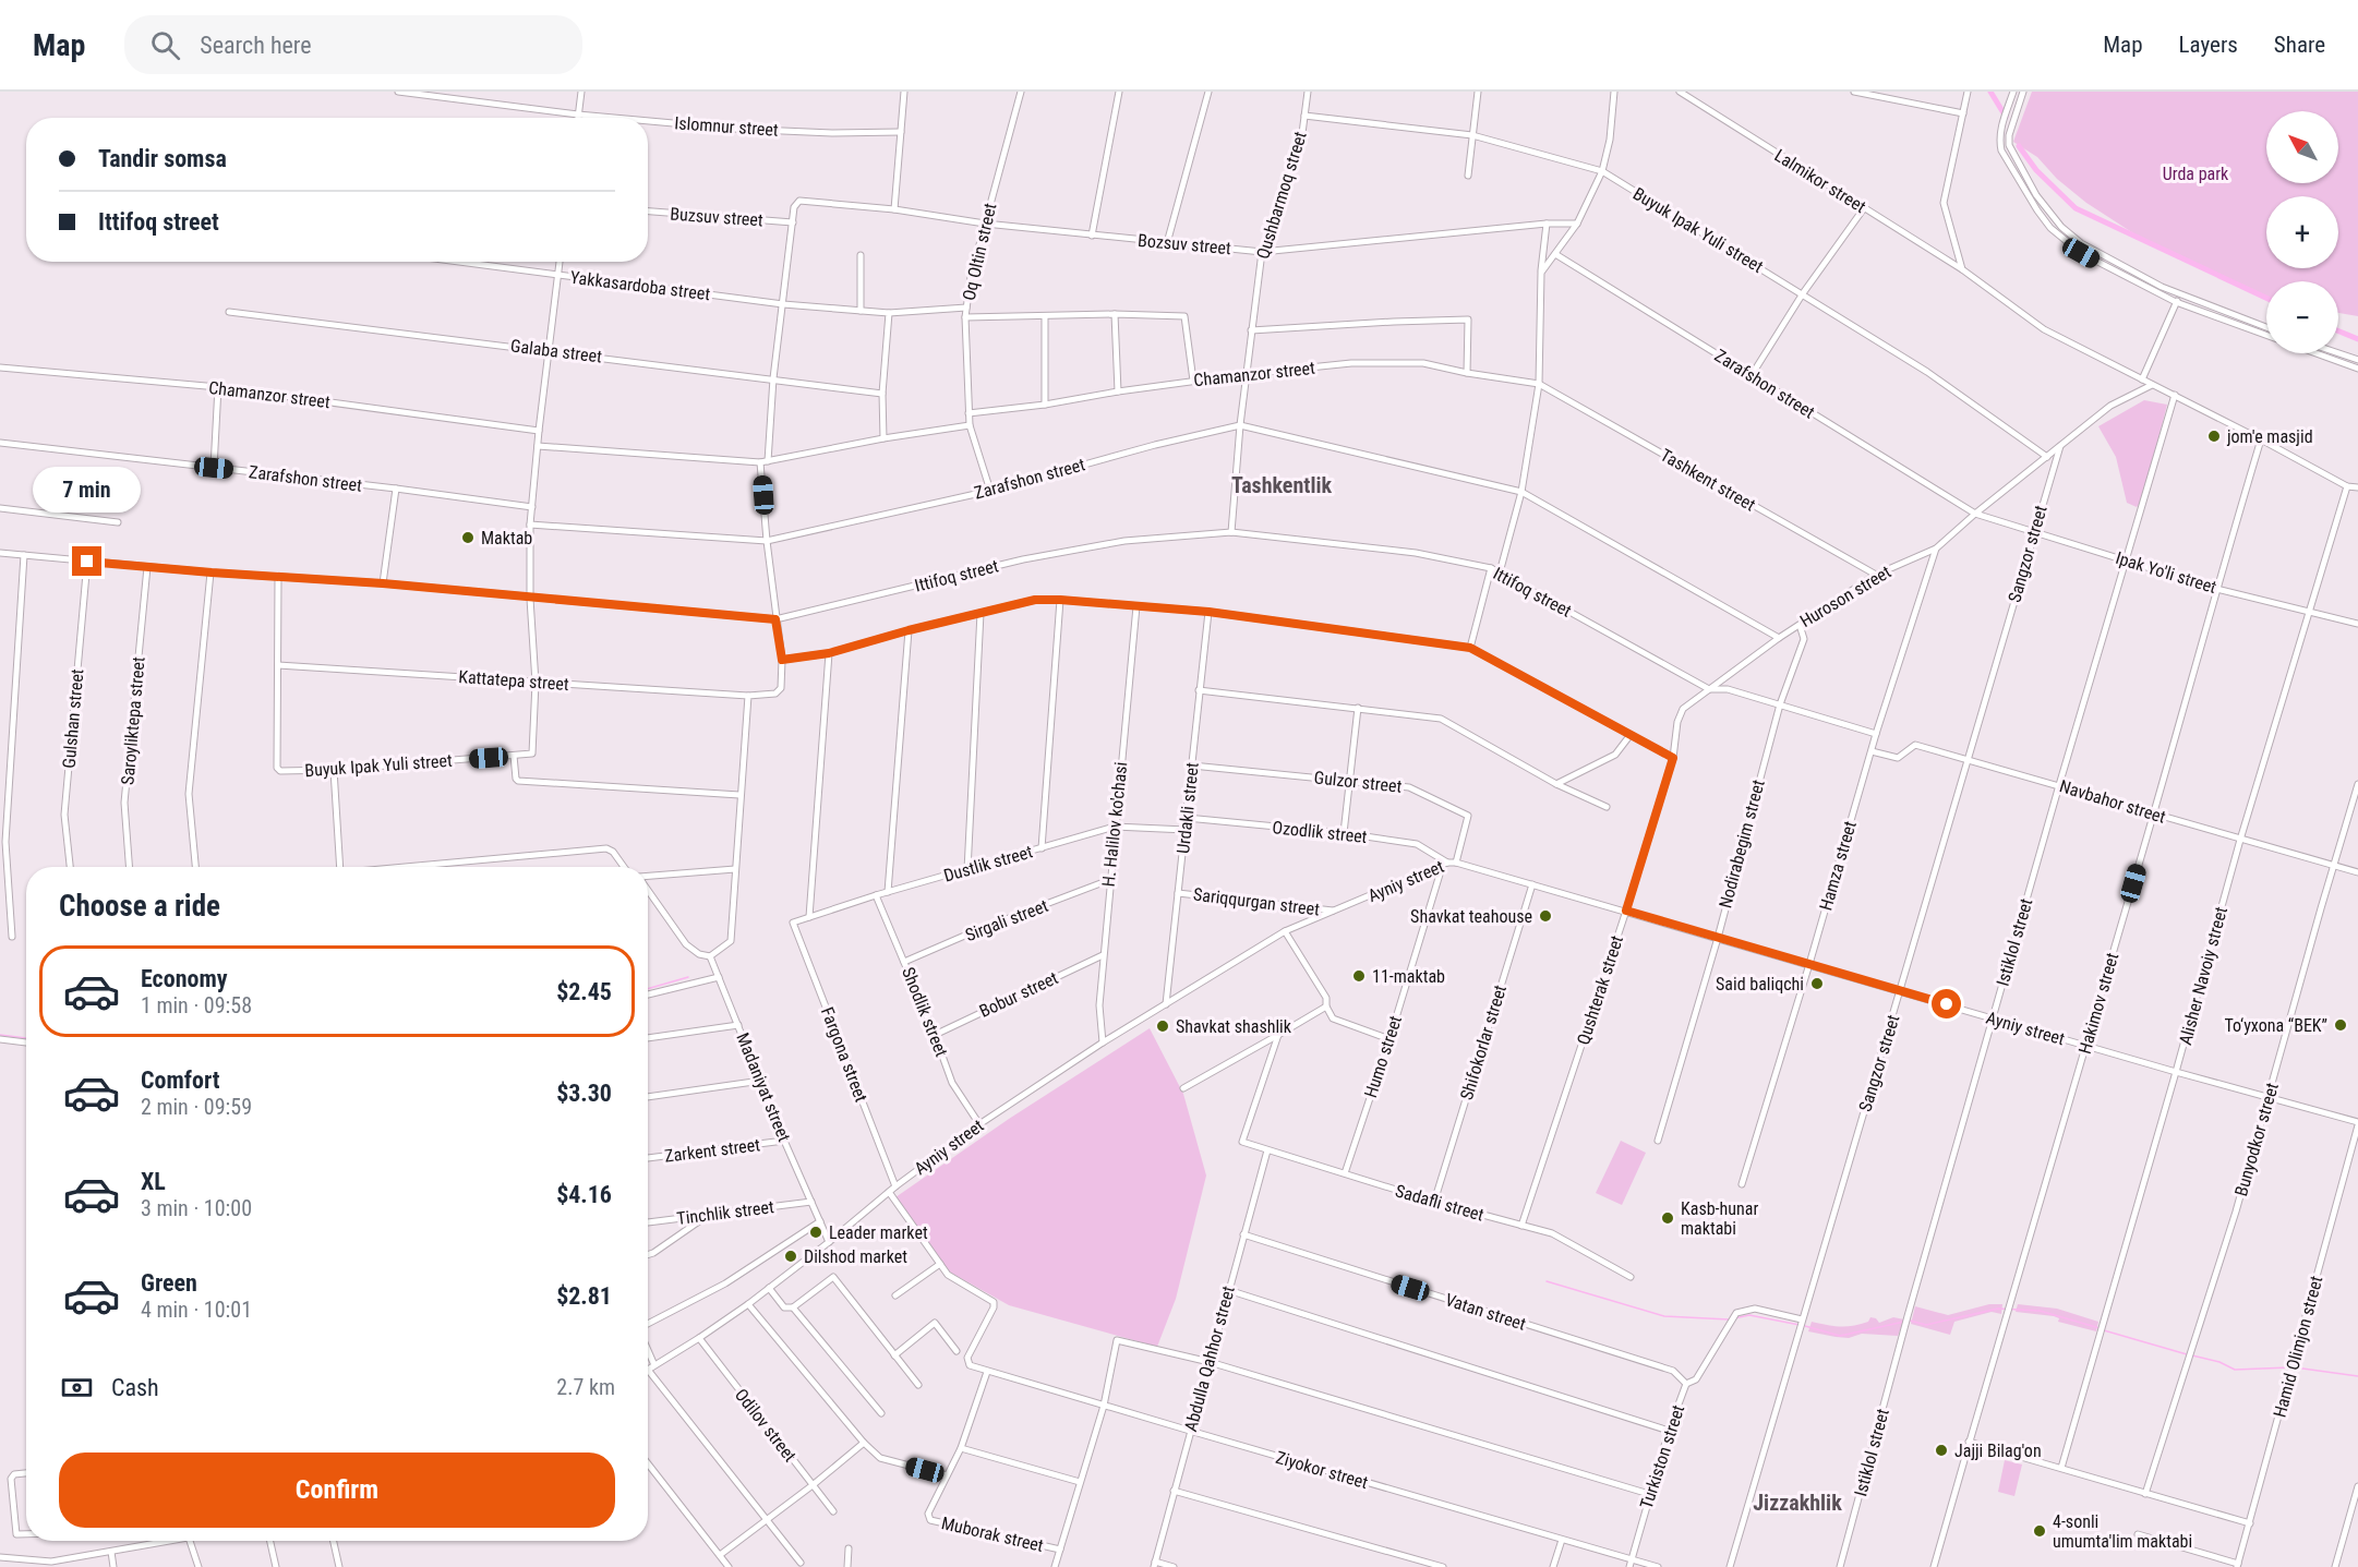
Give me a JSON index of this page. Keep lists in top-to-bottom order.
{
  "streets": {
    "street": [
      "Islomnur street",
      "Lalmikor street",
      "Qushbarmoq street",
      "Buzsuv street",
      "Buyuk Ipak Yuli street",
      "Bozsuv street",
      "Oq Oltin street",
      "Yakkasardoba street",
      "Galaba street",
      "Chamanzor street",
      "Zarafshon street",
      "Tashkent street",
      "Sangzor street",
      "Ipak Yo'li street",
      "Ittifoq street",
      "Huroson street",
      "Kattatepa street",
      "Gulshan street",
      "Saroyliktepa street",
      "Gulzor street",
      "Navbahor street",
      "Urdakli street",
      "H. Halilov ko'chasi",
      "Ozodlik street",
      "Nodirabegim street",
      "Dustlik street",
      "Hamza street",
      "Ayniy street",
      "Sariqqurgan street",
      "Sirgali street",
      "Istiklol street",
      "Alisher Navoiy street",
      "Qushterak street",
      "Bobur street",
      "Hakimov street",
      "Shodlik street",
      "Shifokorlar street",
      "Fargona street",
      "Humo street",
      "Madaniyat street",
      "Bunyodkor street",
      "Zarkent street",
      "Sadafli street",
      "Tinchlik street",
      "Vatan street",
      "Hamid Olimjon street",
      "Abdulla Qahhor street",
      "Odilov street",
      "Turkiston street",
      "Ziyokor street",
      "Muborak street"
    ]
  },
  "crossings": [
    ["Lalmikor street", "Huroson street"],
    ["Lalmikor street", "Istiklol street"],
    ["Lalmikor street", "Alisher Navoiy street"],
    ["Lalmikor street", "Hakimov street"],
    ["Qushbarmoq street", "Buyuk Ipak Yuli street"],
    ["Qushbarmoq street", "Bozsuv street"],
    ["Qushbarmoq street", "Chamanzor street"],
    ["Qushbarmoq street", "Zarafshon street"],
    ["Qushbarmoq street", "Ittifoq street"],
    ["Buzsuv street", "Bozsuv street"],
    ["Buyuk Ipak Yuli street", "Ittifoq street"],
    ["Buyuk Ipak Yuli street", "Huroson street"],
    ["Buyuk Ipak Yuli street", "Kattatepa street"],
    ["Bozsuv street", "Oq Oltin street"],
    ["Oq Oltin street", "Yakkasardoba street"],
    ["Oq Oltin street", "Chamanzor street"],
    ["Oq Oltin street", "Zarafshon street"],
    ["Chamanzor street", "Tashkent street"],
    ["Zarafshon street", "Ipak Yo'li street"],
    ["Zarafshon street", "Huroson street"],
    ["Tashkent street", "Huroson street"],
    ["Sangzor street", "Ipak Yo'li street"],
    ["Sangzor street", "Huroson street"],
    ["Sangzor street", "Navbahor street"],
    ["Sangzor street", "Ayniy street"],
    ["Sangzor street", "Turkiston street"],
    ["Ipak Yo'li street", "Huroson street"],
    ["Ipak Yo'li street", "Istiklol street"],
    ["Ipak Yo'li street", "Alisher Navoiy street"],
    ["Ipak Yo'li street", "Hakimov street"],
    ["Ittifoq street", "Huroson street"],
    ["Ittifoq street", "Gulshan street"],
    ["Ittifoq street", "Saroyliktepa street"],
    ["Ittifoq street", "Nodirabegim street"],
    ["Ittifoq street", "Hamza street"],
    ["Ittifoq street", "Qushterak street"],
    ["Huroson street", "Nodirabegim street"],
    ["Huroson street", "Hamza street"],
    ["Huroson street", "Qushterak street"],
    ["Gulzor street", "Urdakli street"],
    ["Gulzor street", "Ayniy street"],
    ["Navbahor street", "Hamza street"],
    ["Navbahor street", "Istiklol street"],
    ["Navbahor street", "Alisher Navoiy street"],
    ["Navbahor street", "Hakimov street"],
    ["Navbahor street", "Bunyodkor street"],
    ["Urdakli street", "Ozodlik street"],
    ["Urdakli street", "Dustlik street"],
    ["Urdakli street", "Ayniy street"],
    ["Urdakli street", "Sariqqurgan street"],
    ["H. Halilov ko'chasi", "Dustlik street"],
    ["H. Halilov ko'chasi", "Ayniy street"],
    ["H. Halilov ko'chasi", "Sirgali street"],
    ["H. Halilov ko'chasi", "Bobur street"],
    ["Ozodlik street", "Ayniy street"],
    ["Ozodlik street", "Humo street"],
    ["Nodirabegim street", "Ayniy street"],
    ["Dustlik street", "Shodlik street"],
    ["Dustlik street", "Fargona street"],
    ["Hamza street", "Ayniy street"],
    ["Ayniy street", "Sariqqurgan street"],
    ["Ayniy street", "Istiklol street"],
    ["Ayniy street", "Alisher Navoiy street"],
    ["Ayniy street", "Qushterak street"],
    ["Ayniy street", "Hakimov street"],
    ["Ayniy street", "Shodlik street"],
    ["Ayniy street", "Shifokorlar street"],
    ["Ayniy street", "Fargona street"],
    ["Ayniy street", "Humo street"],
    ["Ayniy street", "Madaniyat street"],
    ["Ayniy street", "Bunyodkor street"],
    ["Ayniy street", "Hamid Olimjon street"],
    ["Ayniy street", "Odilov street"],
    ["Sirgali street", "Shodlik street"],
    ["Qushterak street", "Sadafli street"],
    ["Bobur street", "Shodlik street"],
    ["Shifokorlar street", "Sadafli street"],
    ["Humo street", "Sadafli street"],
    ["Madaniyat street", "Zarkent street"],
    ["Madaniyat street", "Tinchlik street"],
    ["Sadafli street", "Abdulla Qahhor street"],
    ["Vatan street", "Abdulla Qahhor street"],
    ["Vatan street", "Turkiston street"],
    ["Abdulla Qahhor street", "Ziyokor street"],
    ["Turkiston street", "Ziyokor street"],
    ["Ziyokor street", "Muborak street"]
  ],
  "districts": ["Tashkentlik", "Jizzakhlik"],
  "parks": ["Urda park"],
  "places": [
    "jom'e masjid",
    "Maktab",
    "Shavkat teahouse",
    "11-maktab",
    "Said baliqchi",
    "To‘yxona “BEK”",
    "Shavkat shashlik",
    "Kasb-hunar maktabi",
    "Leader market",
    "Dilshod market",
    "Jajji Bilag'on",
    "4-sonli umumta'lim maktabi"
  ],
  "north": "top left",
  "page": {
    "header": "Map",
    "search": "Search here",
    "nav": ["Map", "Layers", "Share"],
    "map_buttons": ["+", "−"],
    "banner": ["Tandir somsa", "Ittifoq street"],
    "bubble": "7 min",
    "heading": "Choose a ride",
    "list": [
      {
        "name": "Economy",
        "note": "1 min · 09:58",
        "value": "$2.45"
      },
      {
        "name": "Comfort",
        "note": "2 min · 09:59",
        "value": "$3.30"
      },
      {
        "name": "XL",
        "note": "3 min · 10:00",
        "value": "$4.16"
      },
      {
        "name": "Green",
        "note": "4 min · 10:01",
        "value": "$2.81"
      }
    ],
    "pay": ["Cash", "2.7 km"],
    "buttons": "Confirm"
  }
}
